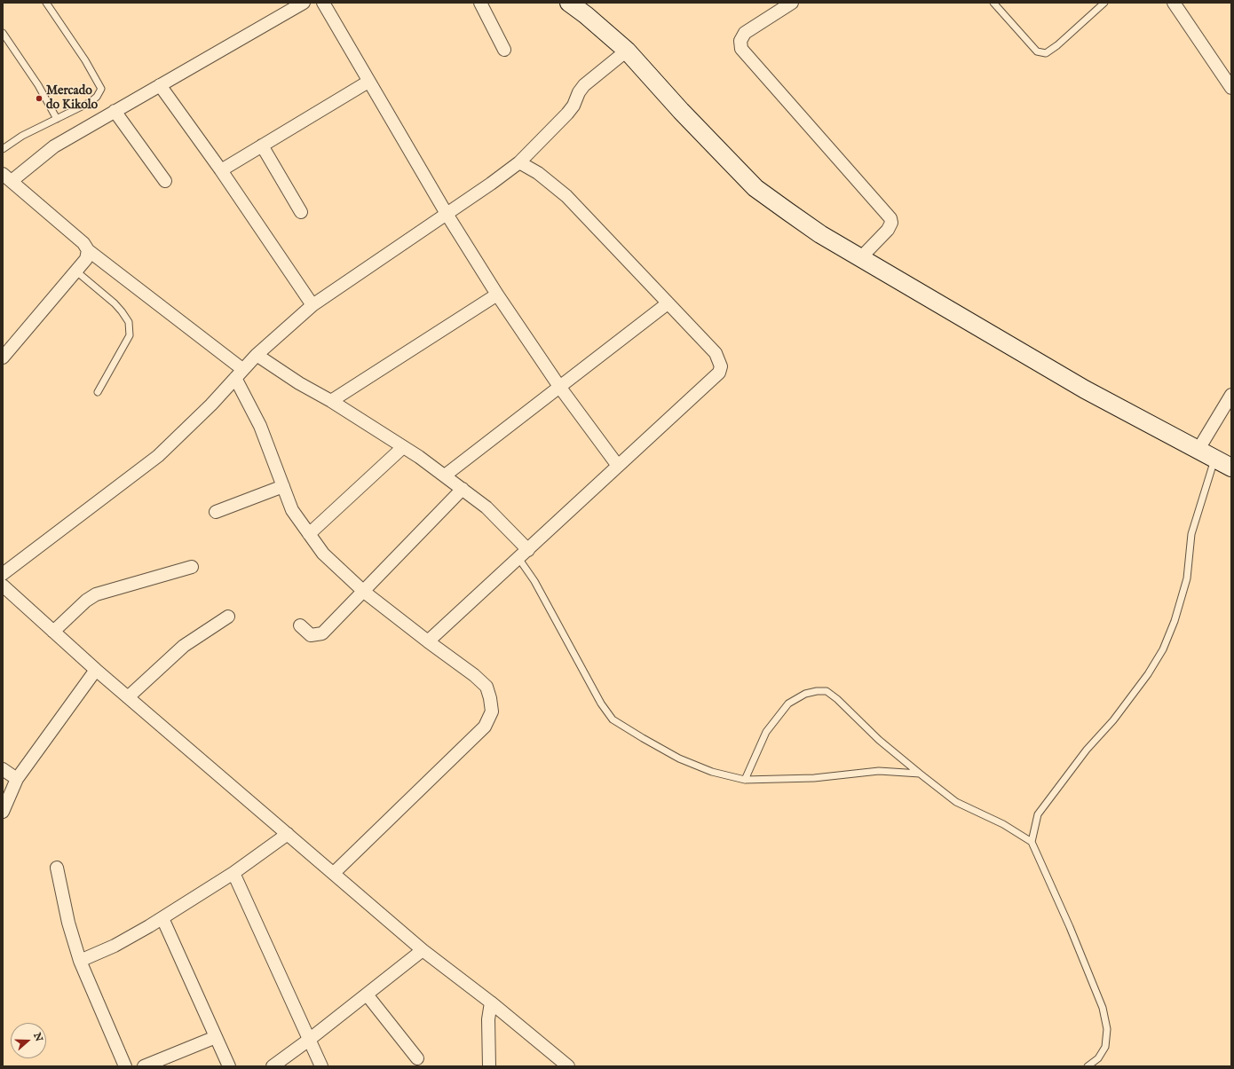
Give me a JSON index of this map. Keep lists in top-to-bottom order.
{
  "places": ["Mercado do Kikolo"],
  "north": "right"
}
